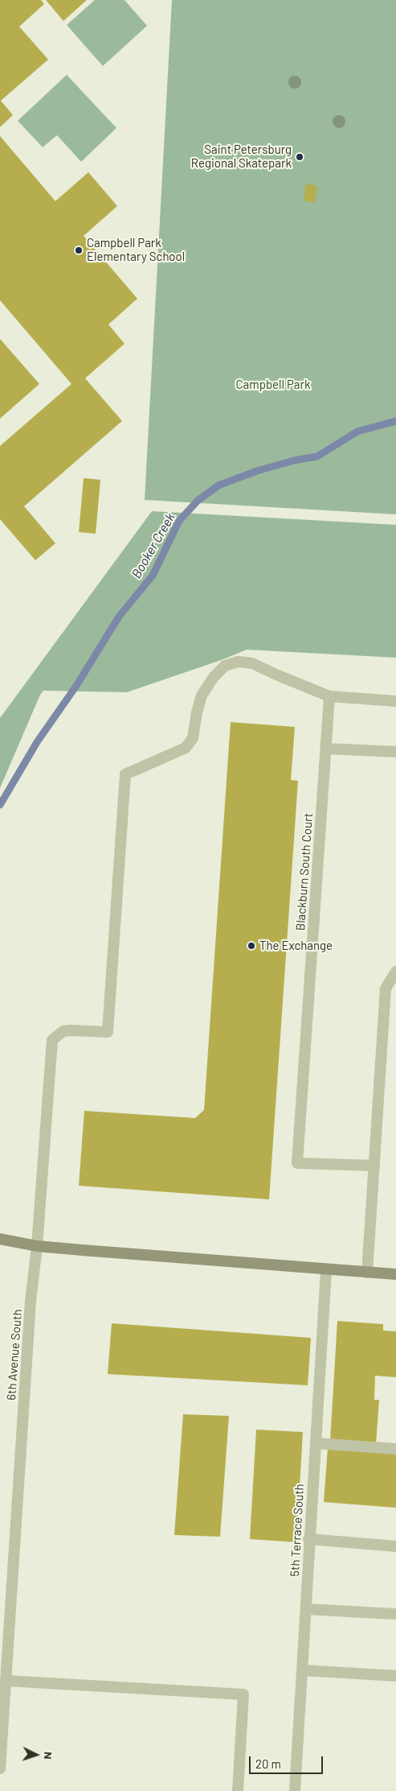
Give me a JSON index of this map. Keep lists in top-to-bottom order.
{
  "streets": {
    "street": ["Blackburn South Court", "6th Avenue South", "5th Terrace South"]
  },
  "crossings": [
    ["Blackburn South Court", "6th Avenue South"]
  ],
  "water": ["Booker Creek"],
  "parks": ["Campbell Park"],
  "places": ["Saint Petersburg Regional Skatepark", "Campbell Park Elementary School", "The Exchange"],
  "scale_bar": "20 m",
  "north": "right"
}
